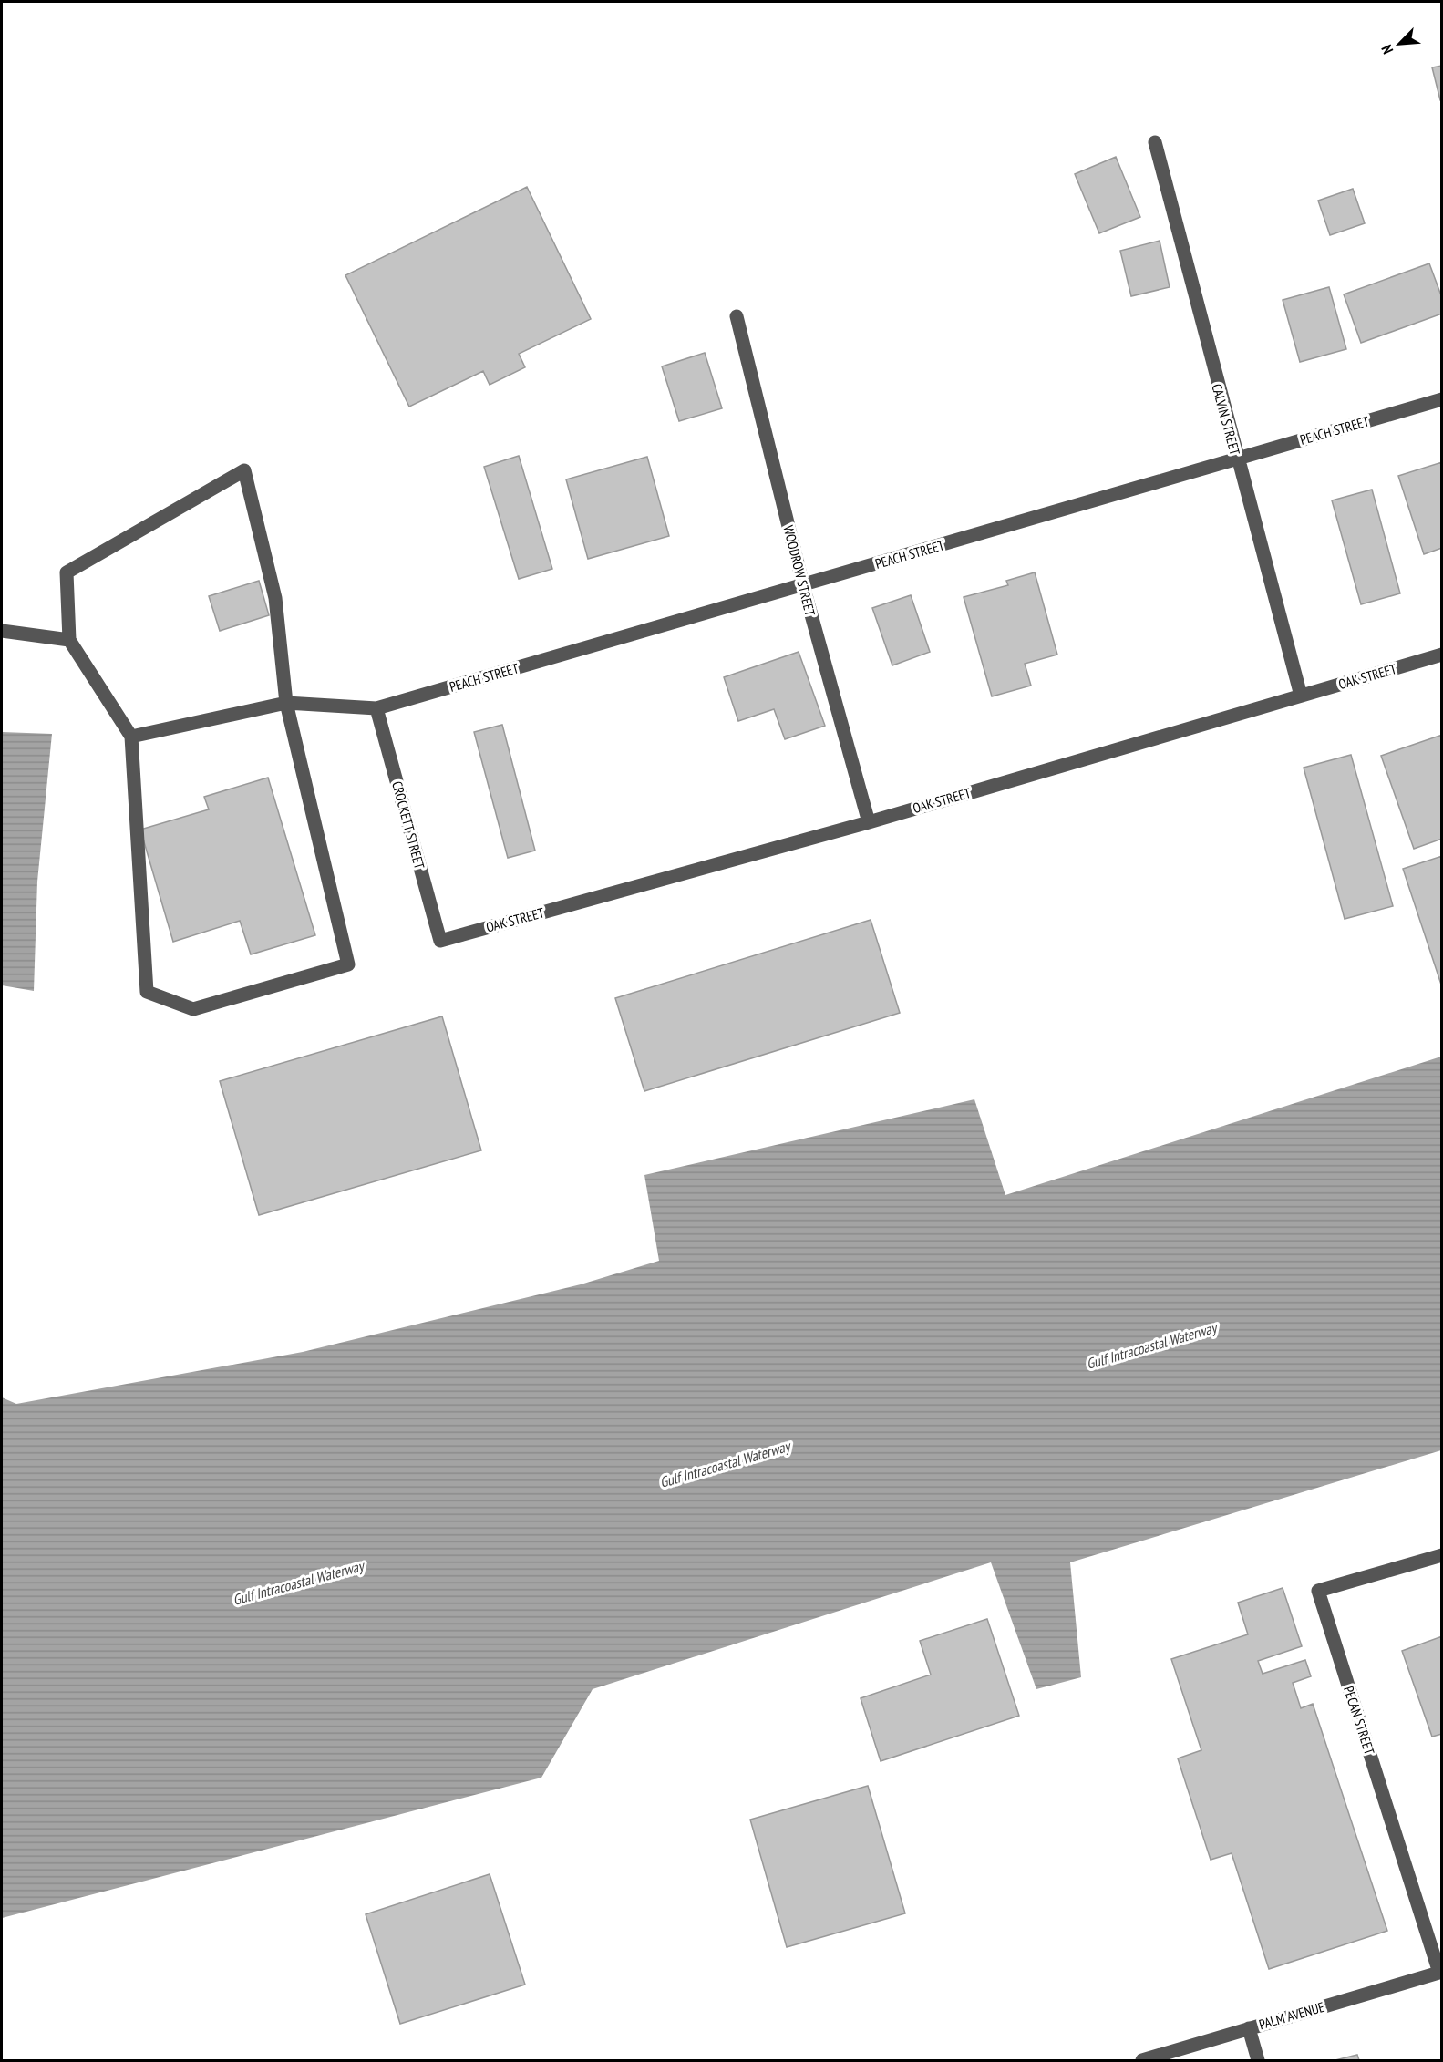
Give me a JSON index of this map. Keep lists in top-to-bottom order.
{
  "streets": {
    "street": [
      "CALVIN STREET",
      "PEACH STREET",
      "WOODROW STREET",
      "OAK STREET",
      "CROCKETT STREET",
      "PECAN STREET",
      "PALM AVENUE"
    ]
  },
  "crossings": [
    ["CALVIN STREET", "PEACH STREET"],
    ["CALVIN STREET", "OAK STREET"],
    ["PEACH STREET", "WOODROW STREET"],
    ["PEACH STREET", "CROCKETT STREET"],
    ["WOODROW STREET", "OAK STREET"],
    ["OAK STREET", "CROCKETT STREET"],
    ["PECAN STREET", "PALM AVENUE"]
  ],
  "water": ["Gulf Intracoastal Waterway"],
  "north": "bottom left"
}
